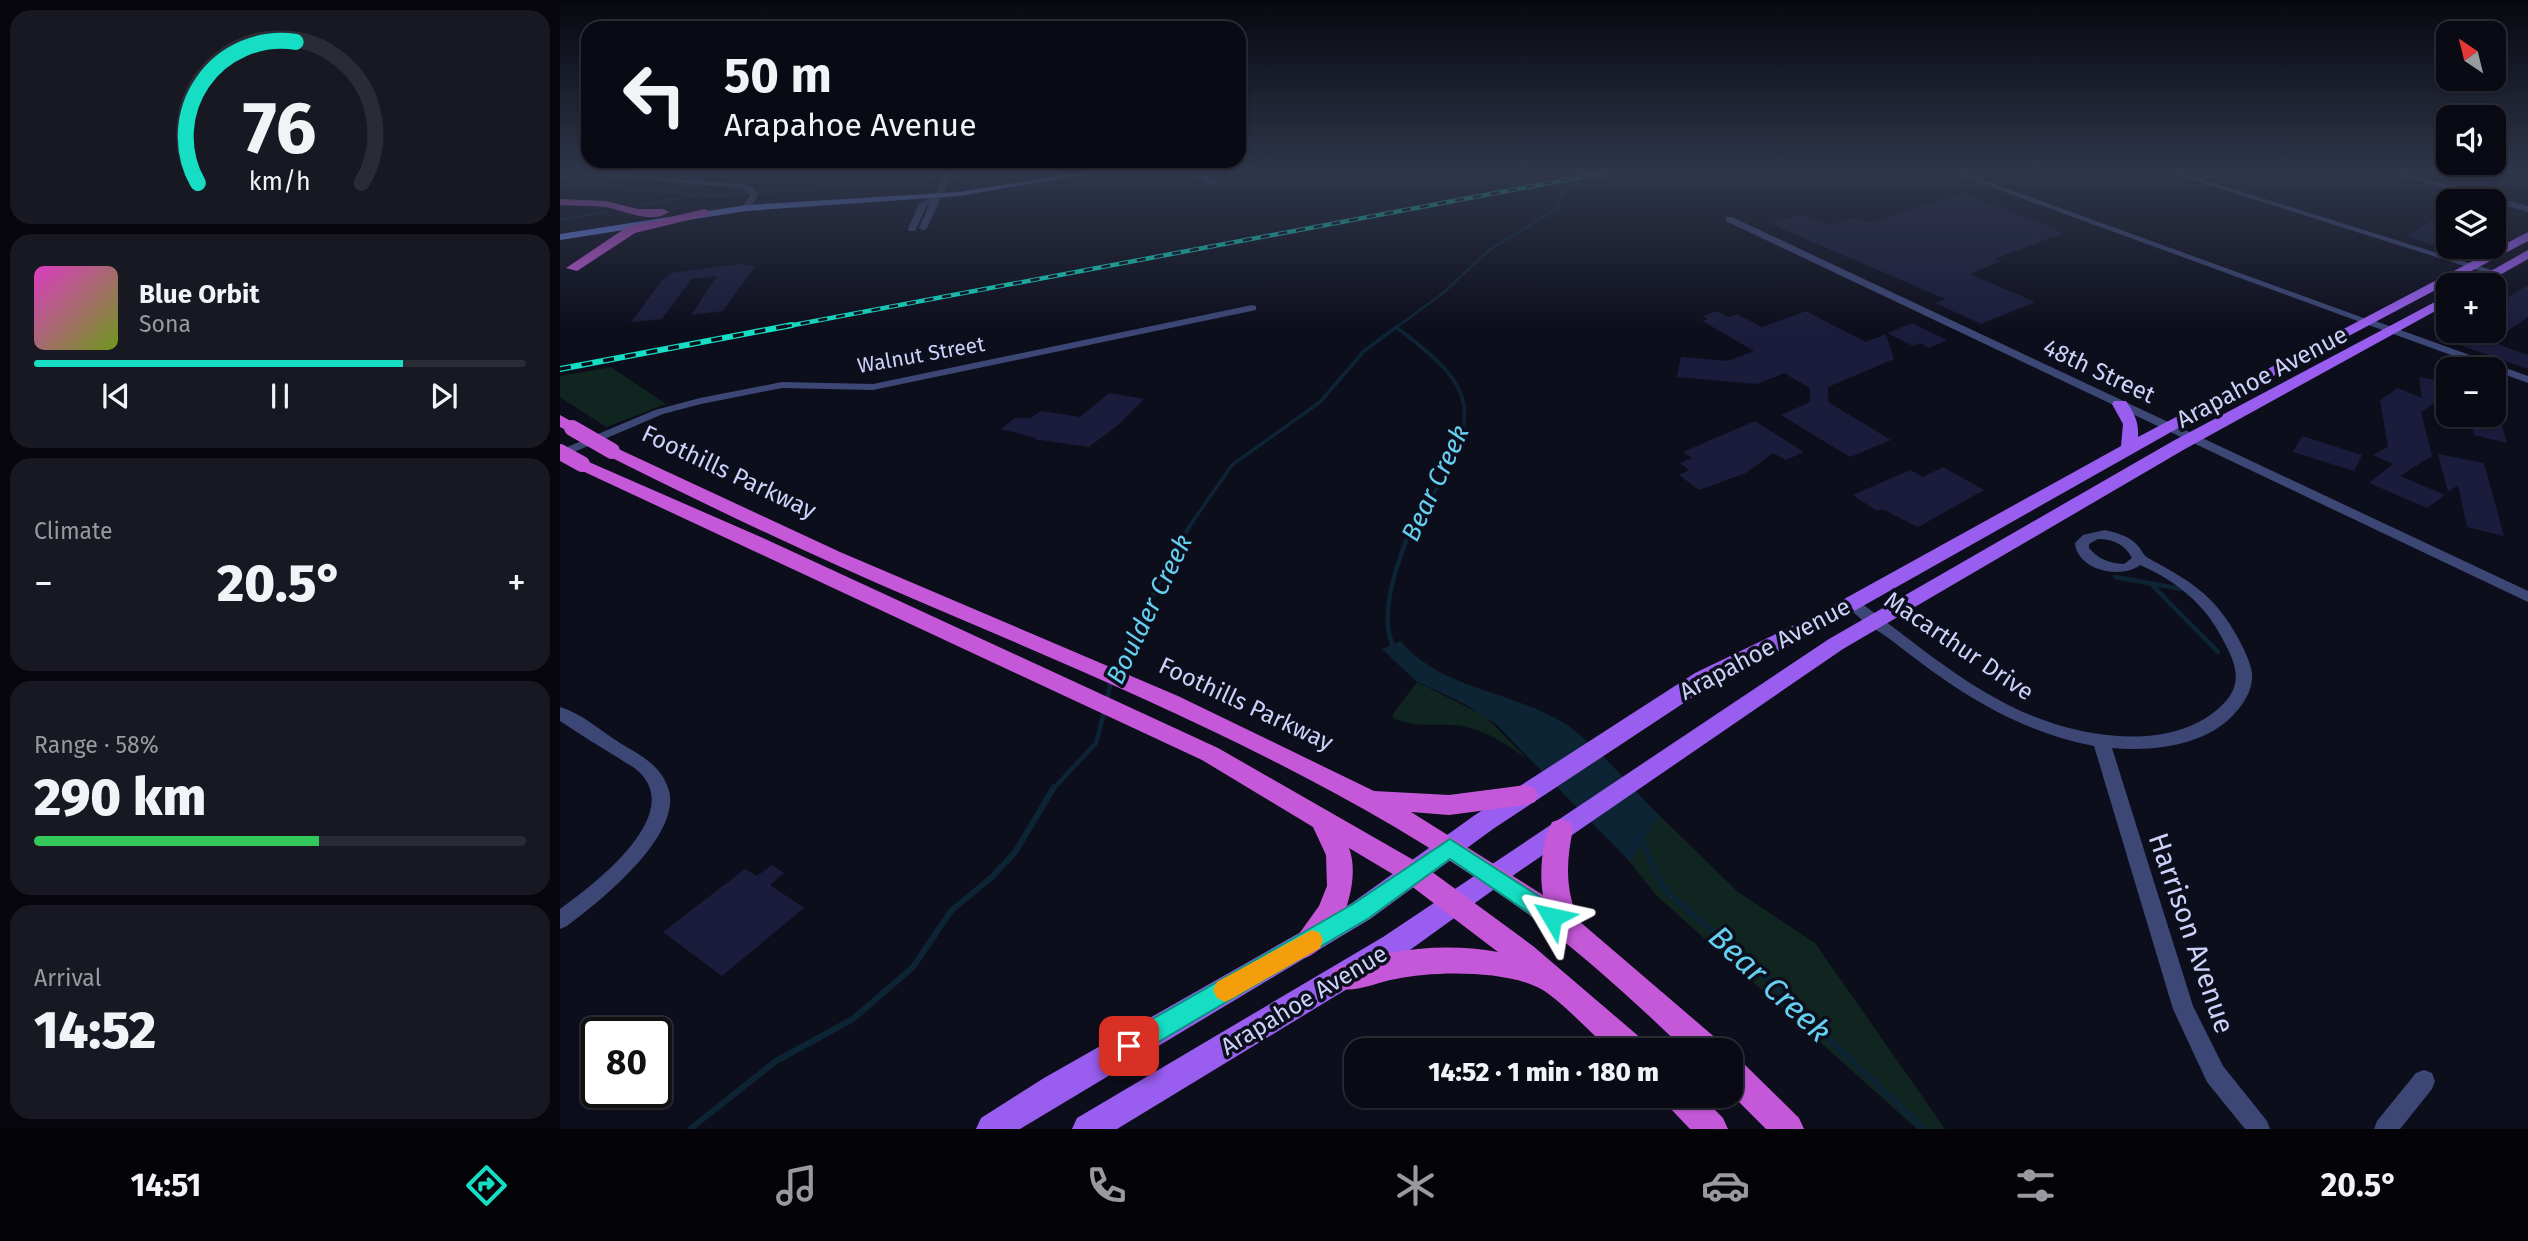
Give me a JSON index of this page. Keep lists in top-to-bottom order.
{
  "streets": {
    "highway": ["Foothills Parkway"],
    "main road": ["Arapahoe Avenue"],
    "street": [
      "Walnut Street",
      "48th Street",
      "Macarthur Drive",
      "Harrison Avenue"
    ]
  },
  "crossings": [
    ["48th Street", "Arapahoe Avenue"],
    ["Arapahoe Avenue", "Foothills Parkway"],
    ["Arapahoe Avenue", "Macarthur Drive"],
    ["Macarthur Drive", "Harrison Avenue"]
  ],
  "water": ["Bear Creek", "Boulder Creek"],
  "north": "top left",
  "page": {
    "map_buttons": ["+", "−"],
    "turn": ["50 m", "Arapahoe Avenue"],
    "song": ["Blue Orbit", "Sona"],
    "tile": [
      "Climate",
      ["Range · 58%", "290 km"],
      ["Arrival", "14:52"]
    ],
    "heat": ["−", "20.5°", "+"],
    "limit": "80",
    "trip": "14:52 · 1 min · 180 m",
    "tabs": ["14:51", "20.5°"],
    "gauge": ["76", "km/h"]
  }
}
